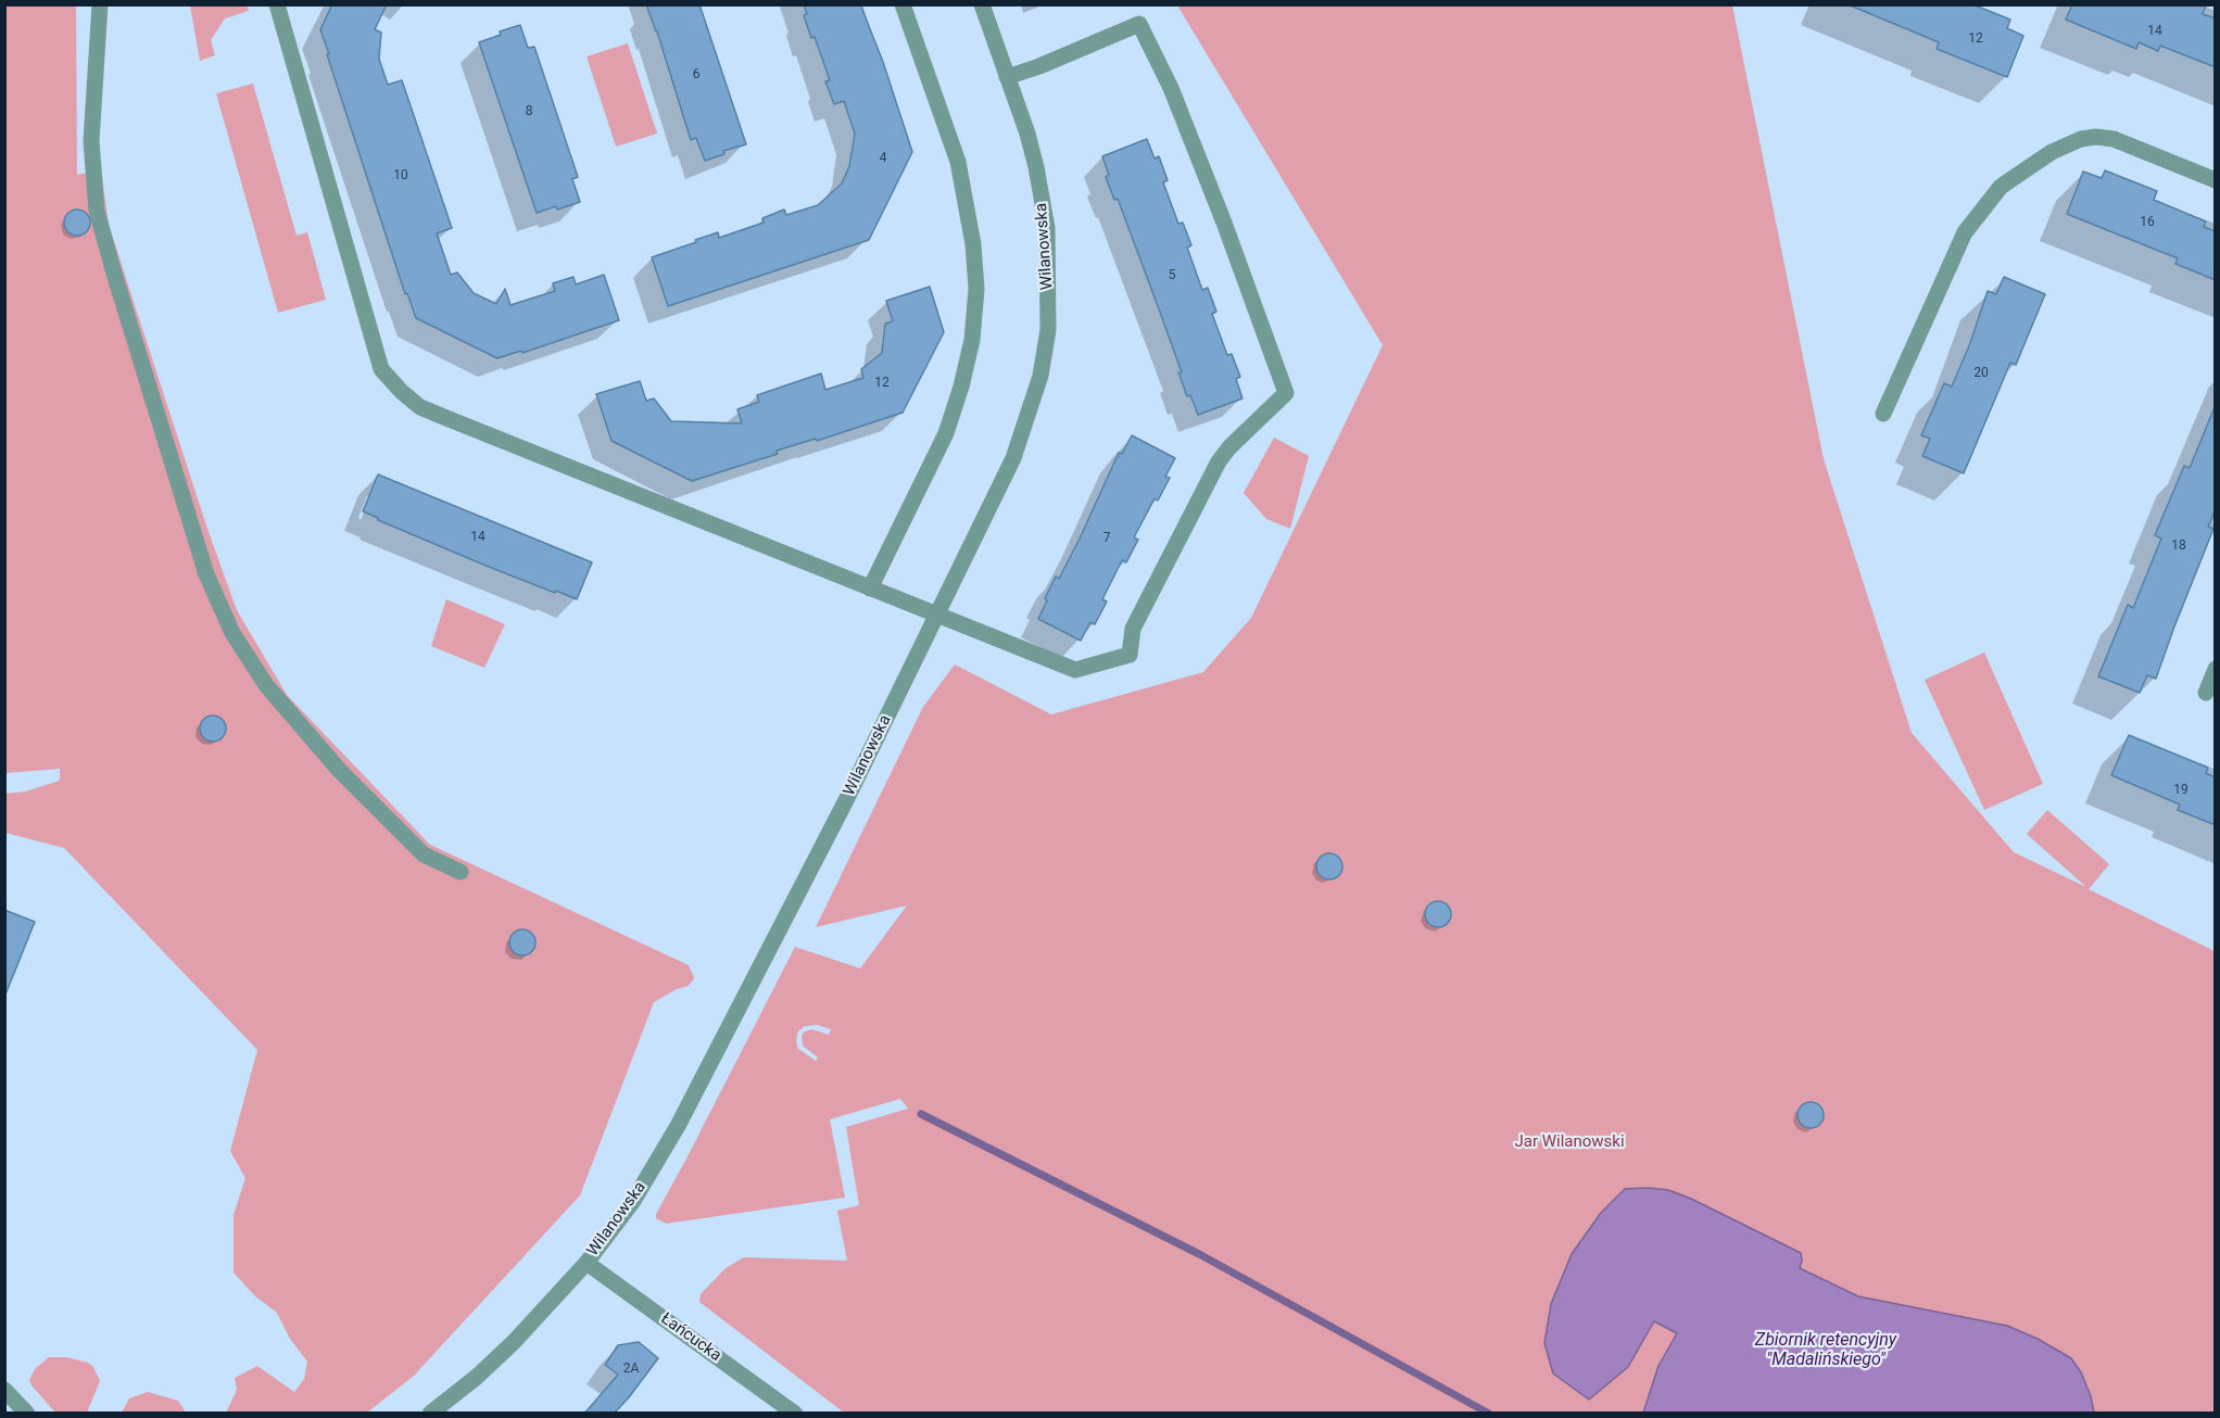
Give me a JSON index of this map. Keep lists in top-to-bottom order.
{
  "streets": {
    "street": ["Wilanowska", "Łańcucka"]
  },
  "crossings": [
    ["Wilanowska", "Łańcucka"]
  ],
  "water": ["Zbiornik retencyjny \"Madalińskiego\""],
  "parks": ["Jar Wilanowski"],
  "house_numbers": [
    "14",
    "12",
    "6",
    "8",
    "4",
    "10",
    "16",
    "5",
    "20",
    "12",
    "14",
    "7",
    "18",
    "19",
    "2A"
  ]
}
